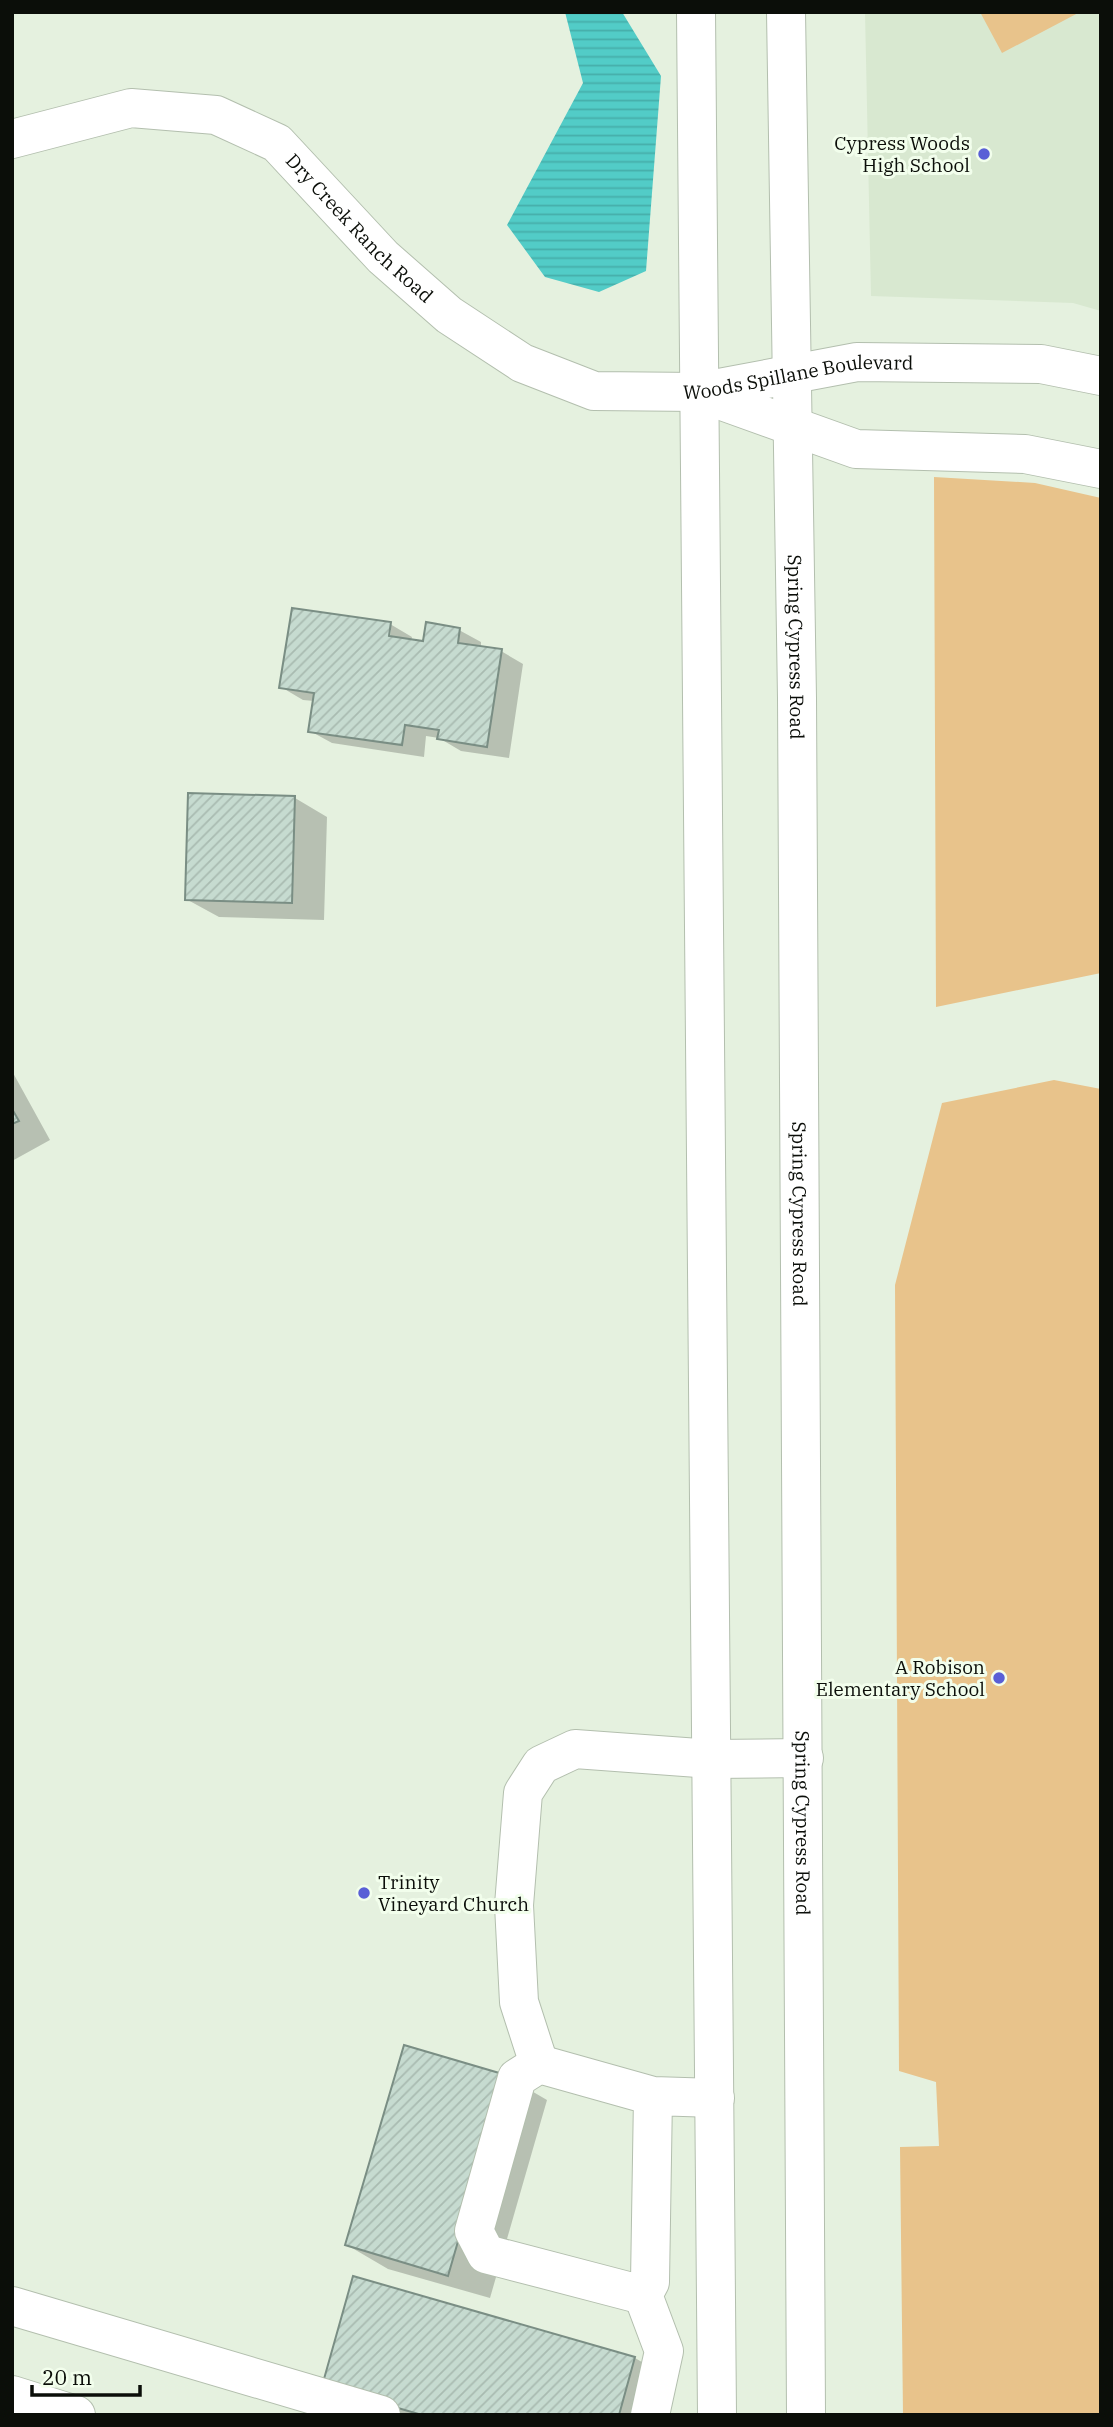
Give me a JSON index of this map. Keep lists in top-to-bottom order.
{
  "streets": {
    "main road": ["Dry Creek Ranch Road", "Woods Spillane Boulevard", "Spring Cypress Road"]
  },
  "crossings": [
    ["Dry Creek Ranch Road", "Woods Spillane Boulevard"],
    ["Woods Spillane Boulevard", "Spring Cypress Road"]
  ],
  "places": ["Cypress Woods High School", "A Robison Elementary School", "Trinity Vineyard Church"],
  "scale_bar": "20 m"
}
